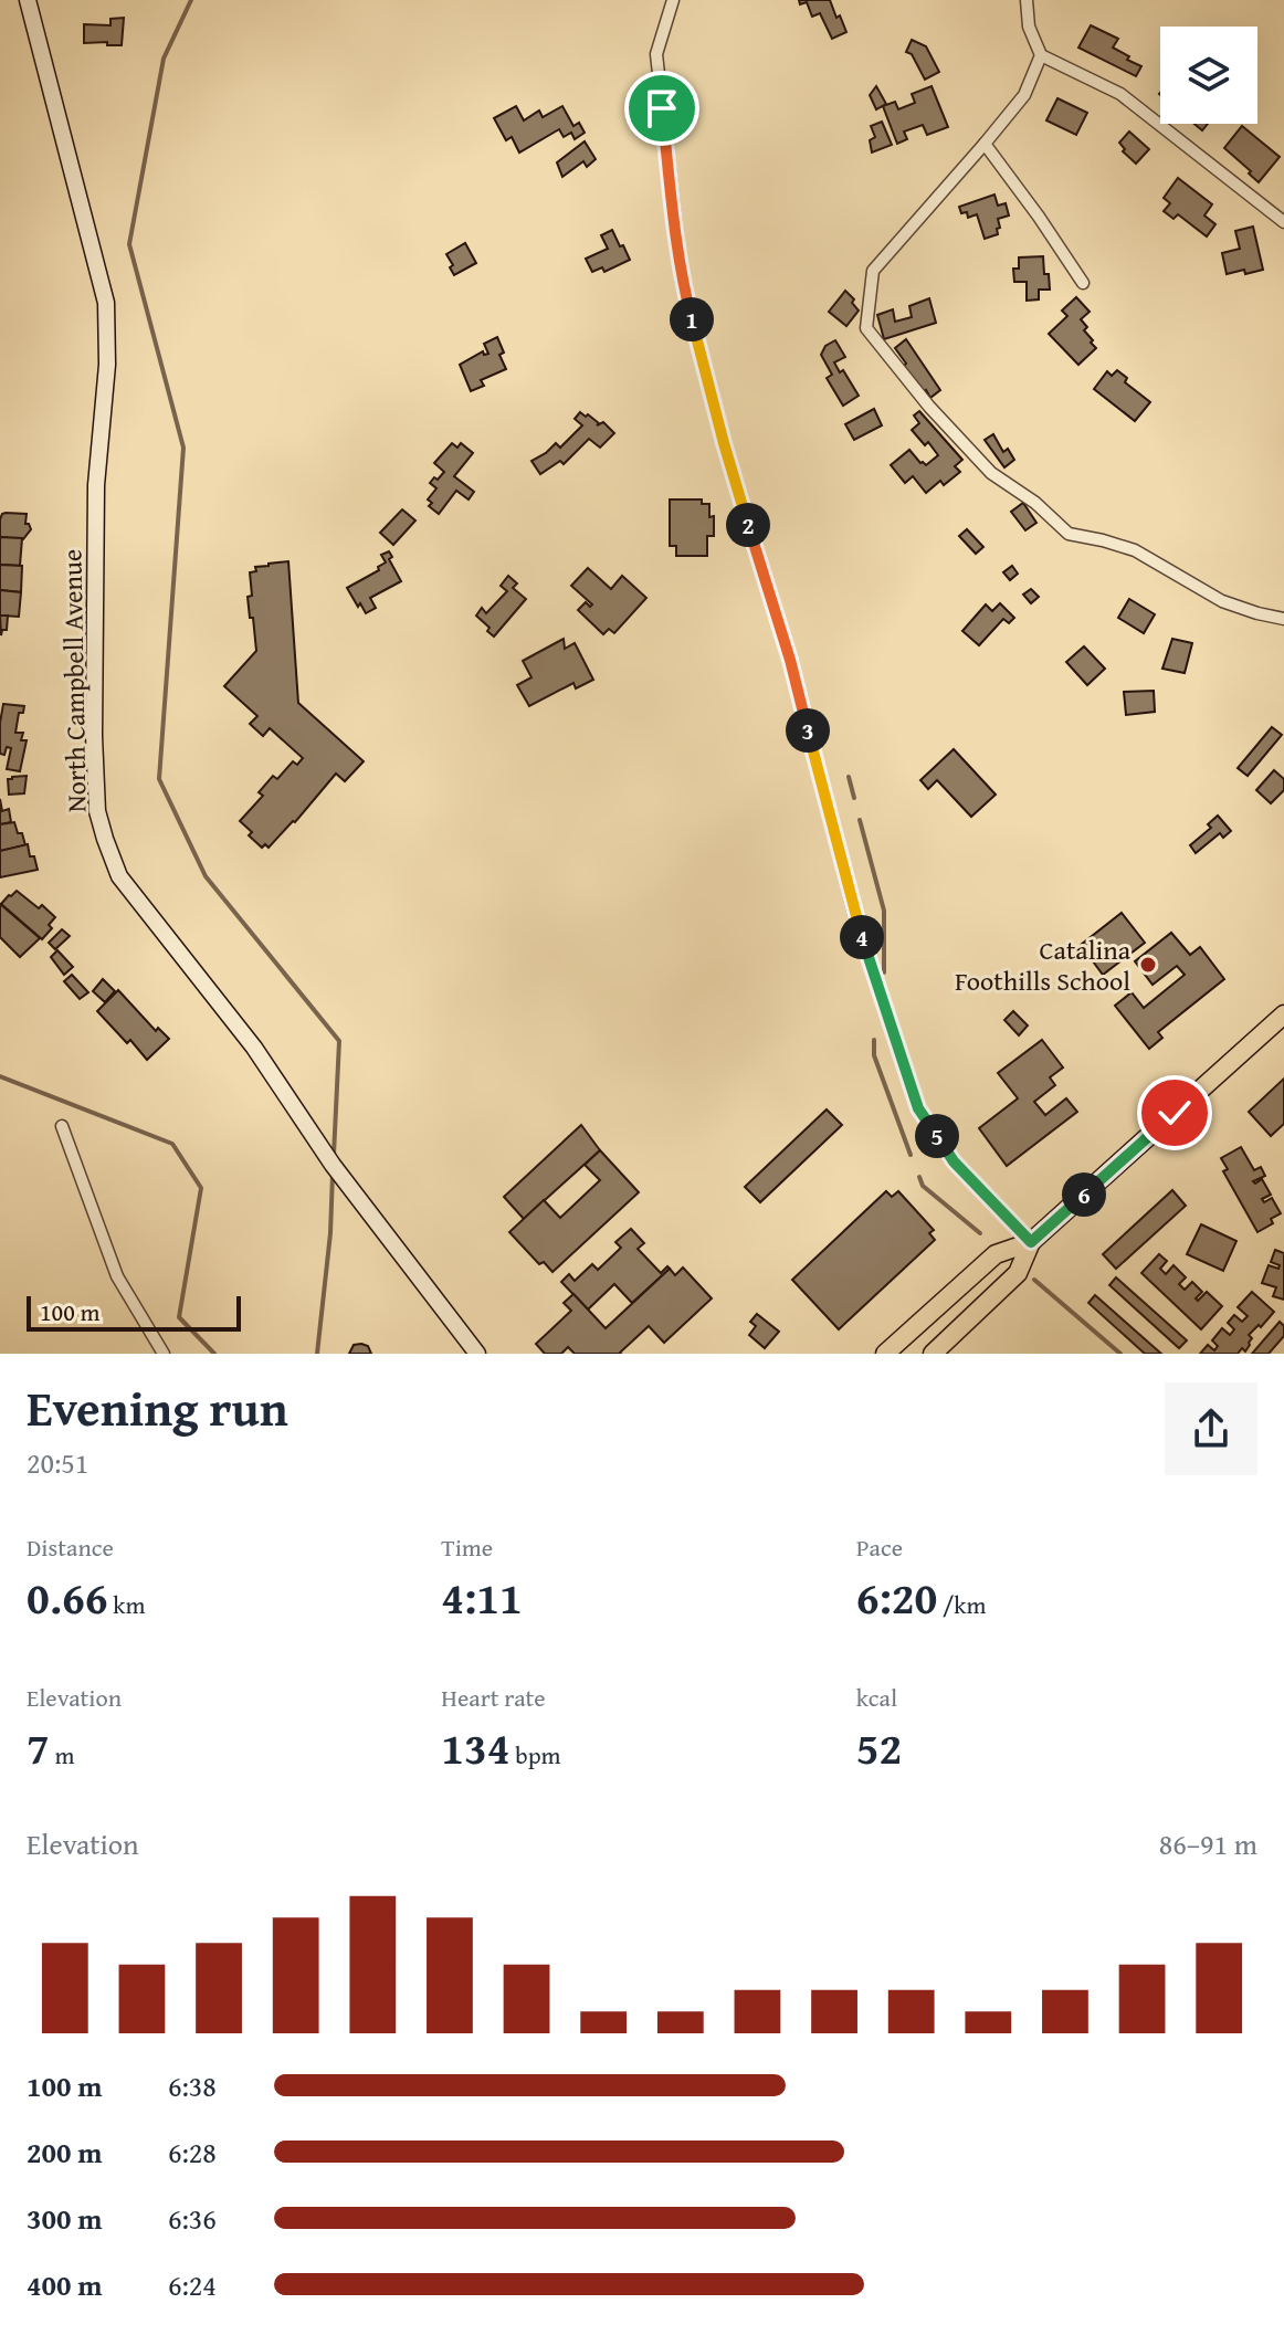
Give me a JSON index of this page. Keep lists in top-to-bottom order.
{
  "streets": {
    "main road": ["North Campbell Avenue"]
  },
  "places": ["Catalina Foothills School"],
  "scale_bar": "100 m",
  "page": {
    "pins": [
      "1",
      "2",
      "3",
      "4",
      "5",
      "6"
    ],
    "scale": "100 m",
    "heading": ["Evening run", "20:51"],
    "stats": [
      ["Distance", "0.66 km"],
      ["Time", "4:11"],
      ["Pace", "6:20 /km"],
      ["Elevation", "7 m"],
      ["Heart rate", "134 bpm"],
      ["kcal", "52"]
    ],
    "chart": ["Elevation", "86–91 m"],
    "list": [
      {
        "name": "100 m",
        "note": "6:38"
      },
      {
        "name": "200 m",
        "note": "6:28"
      },
      {
        "name": "300 m",
        "note": "6:36"
      },
      {
        "name": "400 m",
        "note": "6:24"
      }
    ]
  }
}
